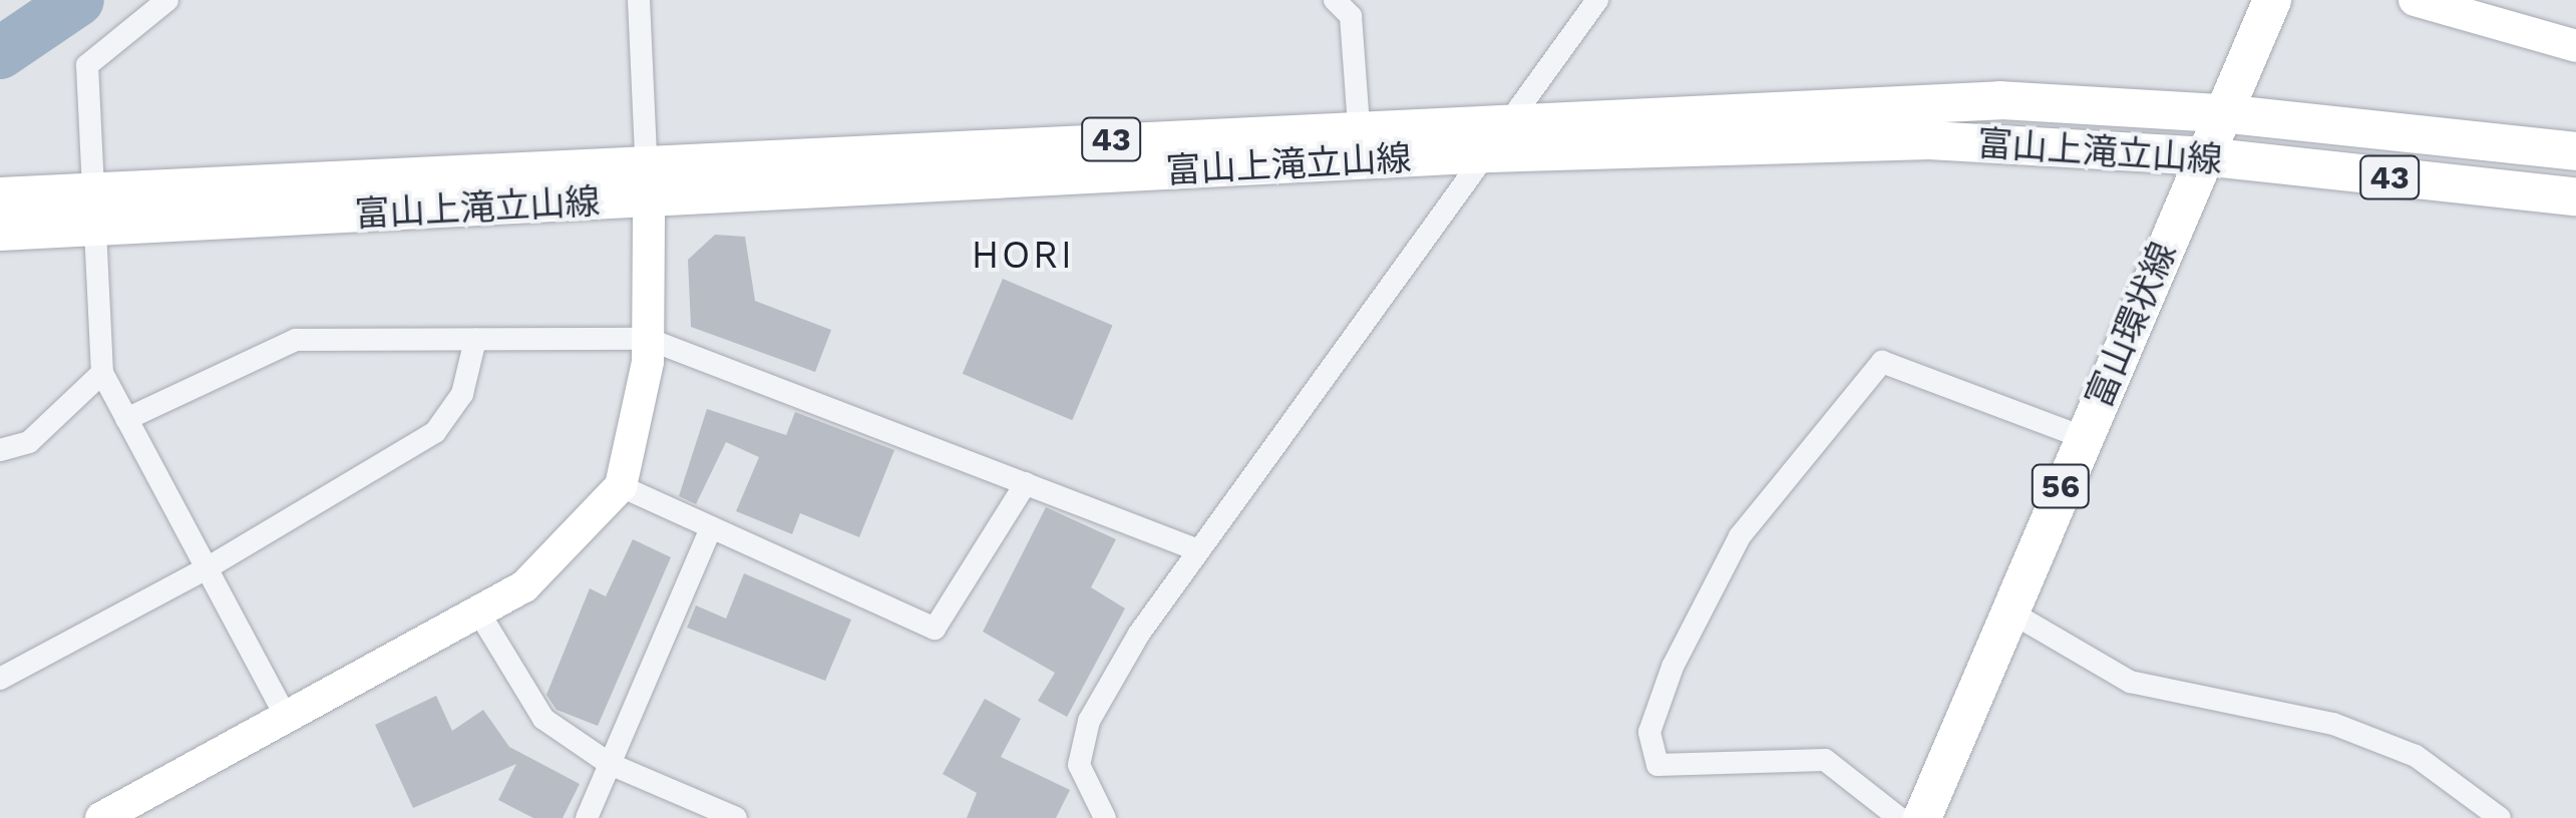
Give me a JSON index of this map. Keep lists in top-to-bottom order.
{
  "streets": {
    "main road": [
      "43",
      "富山上滝立山線",
      "富山環状線",
      "56"
    ]
  },
  "crossings": [
    ["富山上滝立山線", "富山環状線"]
  ],
  "districts": ["HORI"]
}
